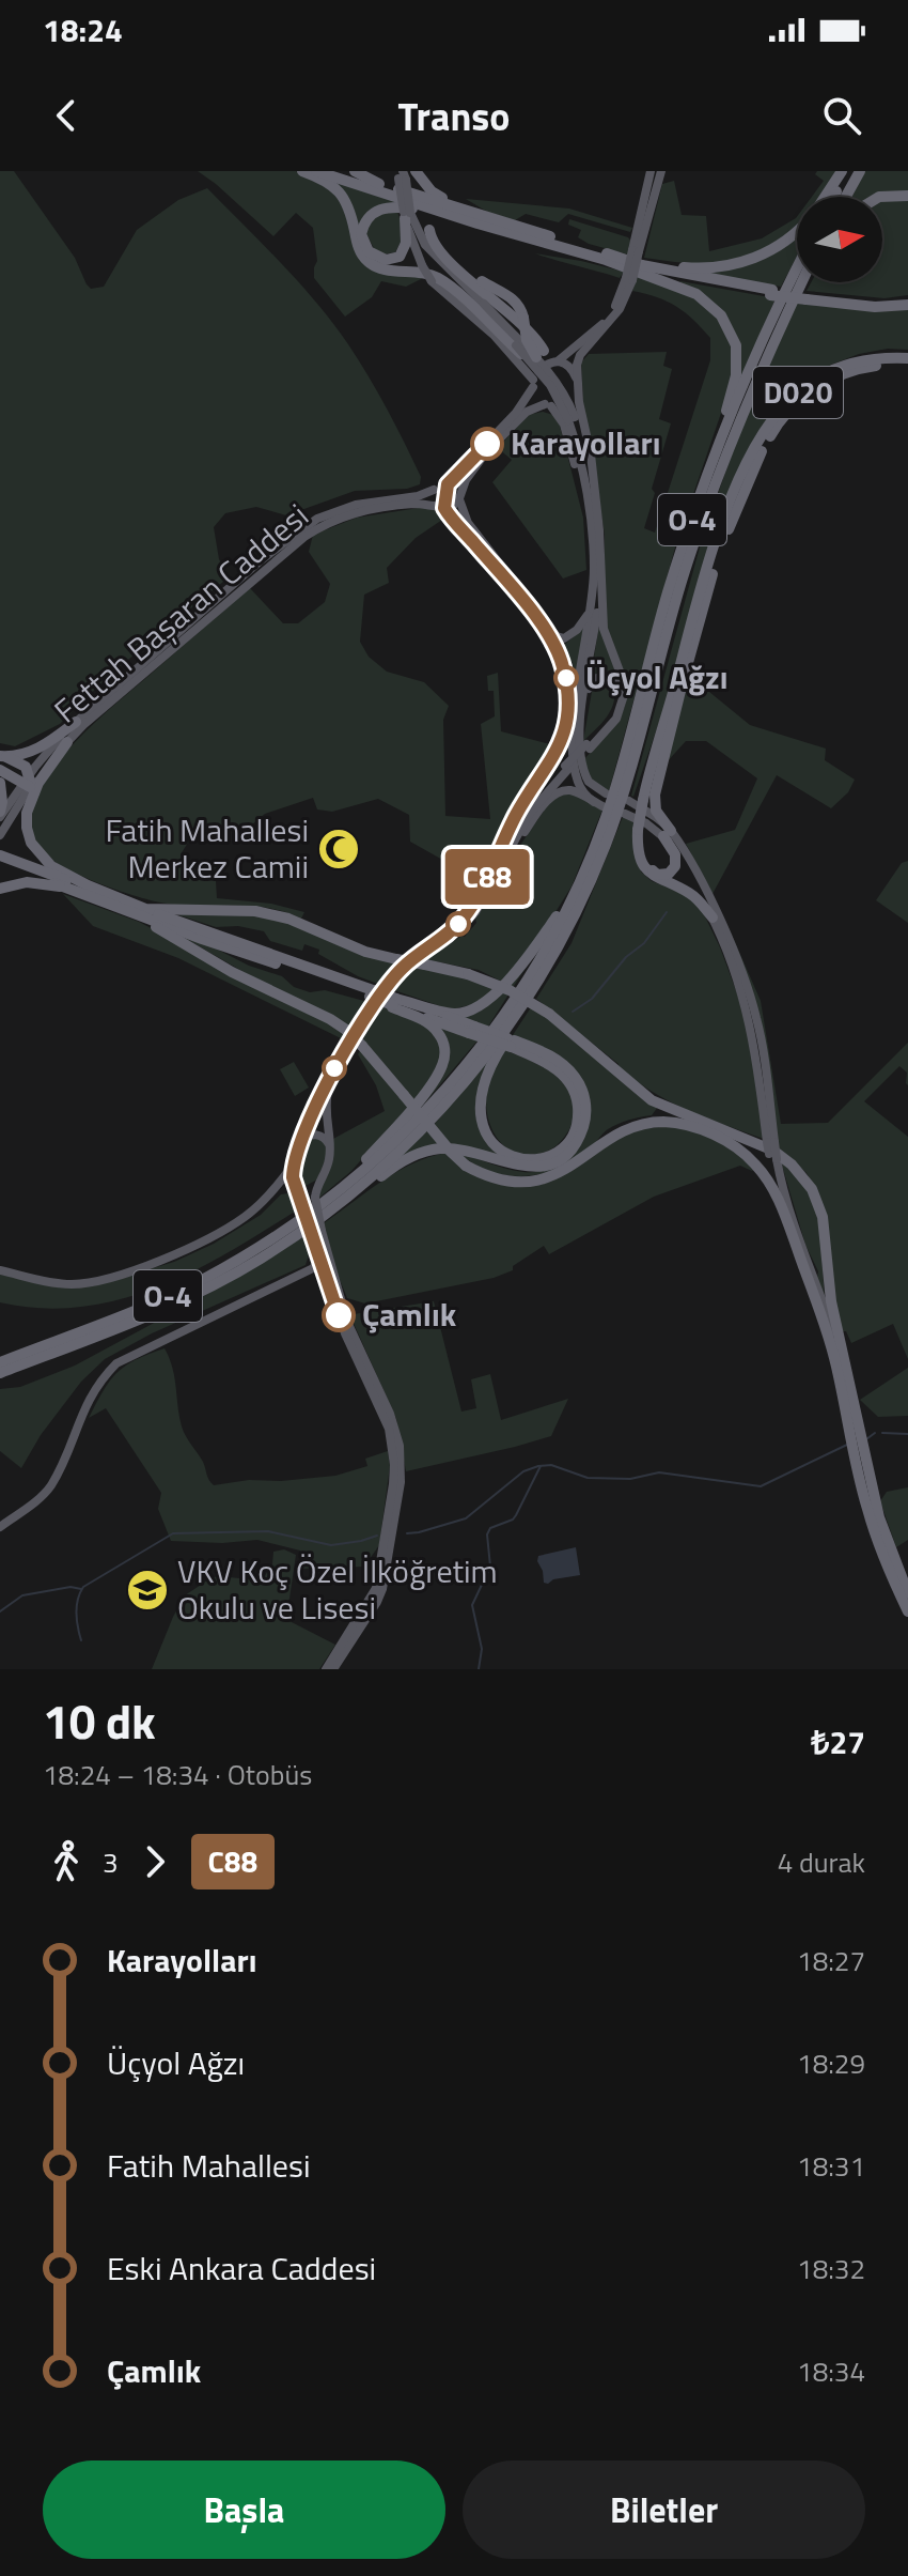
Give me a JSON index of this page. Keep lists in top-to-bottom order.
{
  "streets": {
    "highway": ["D020", "O-4"],
    "main road": ["Fettah Başaran Caddesi"]
  },
  "places": {
    "other": ["Karayolları", "Üçyol Ağzı", "Çamlık"],
    "mosque": ["Fatih Mahallesi Merkez Camii"],
    "school or university": ["VKV Koç Özel İlköğretim Okulu ve Lisesi"]
  },
  "lines": ["bus line C88"],
  "north": "right",
  "page": {
    "status": "18:24",
    "header": "Transo",
    "on_map": "C88",
    "heading": ["10 dk", "18:24 – 18:34 · Otobüs", "₺27"],
    "legs": ["3", "C88", "4 durak"],
    "list": [
      {
        "name": "Karayolları",
        "value": "18:27"
      },
      {
        "name": "Üçyol Ağzı",
        "value": "18:29"
      },
      {
        "name": "Fatih Mahallesi",
        "value": "18:31"
      },
      {
        "name": "Eski Ankara Caddesi",
        "value": "18:32"
      },
      {
        "name": "Çamlık",
        "value": "18:34"
      }
    ],
    "buttons": ["Başla", "Biletler"]
  }
}
